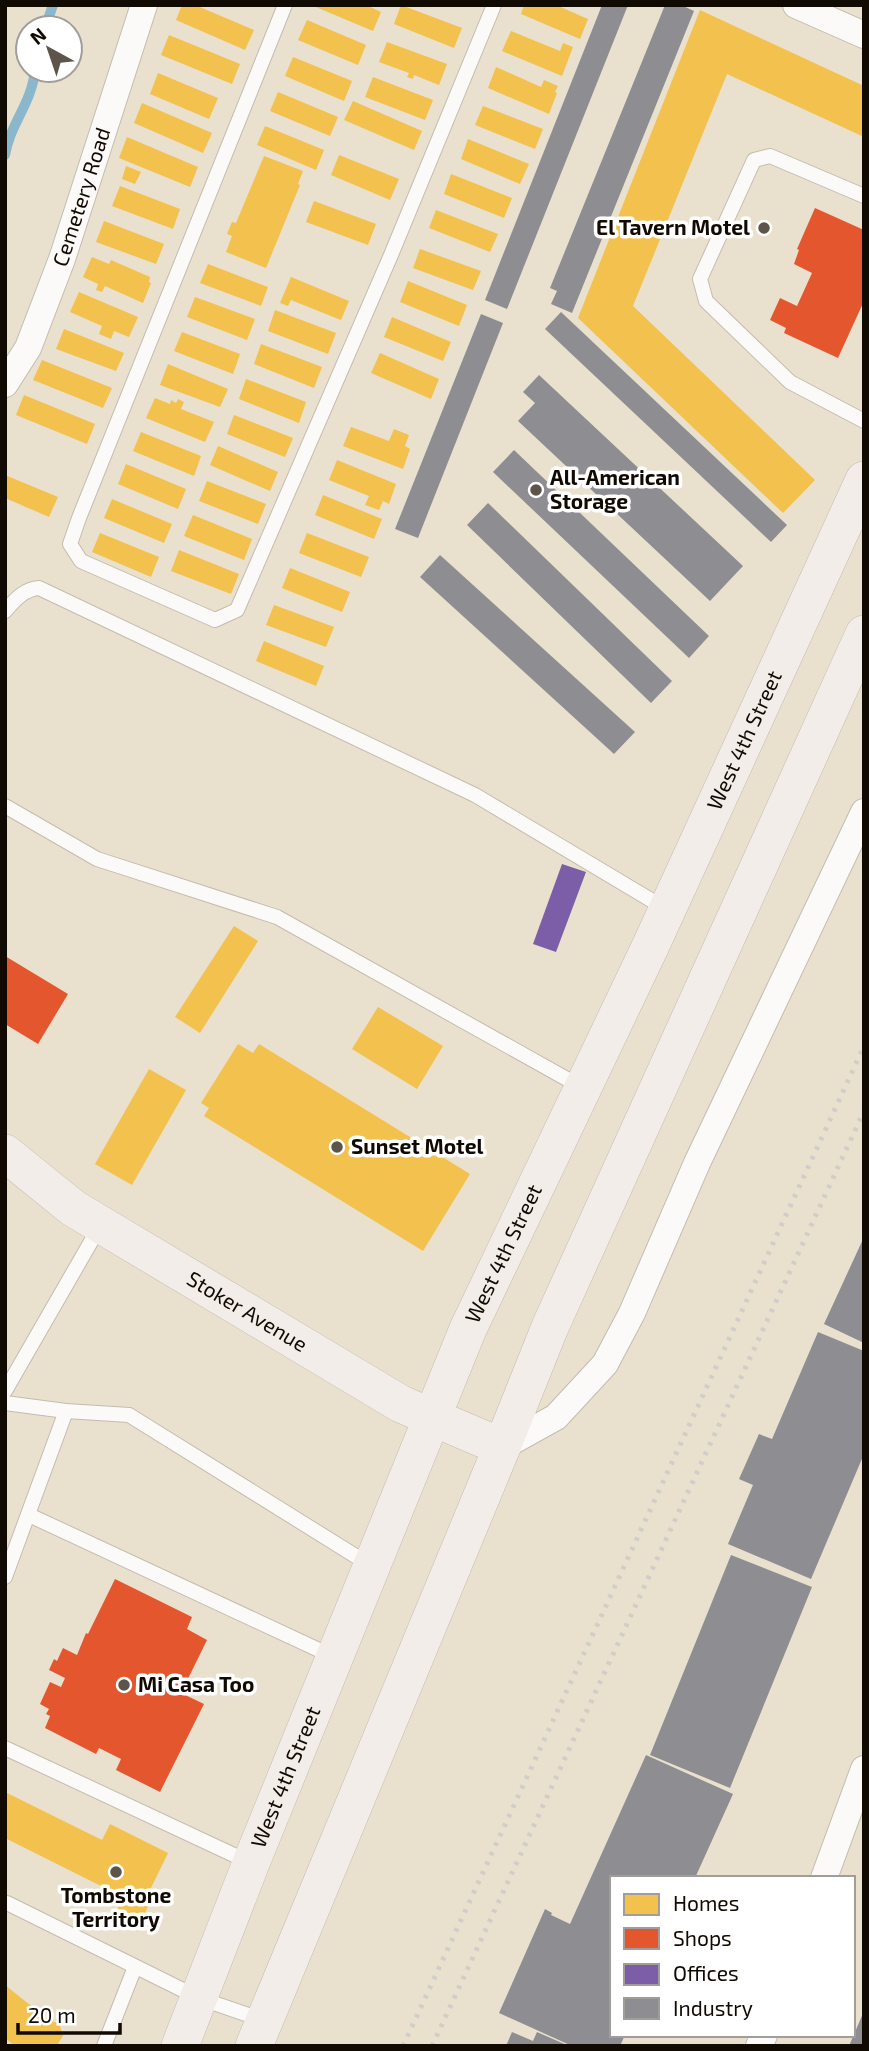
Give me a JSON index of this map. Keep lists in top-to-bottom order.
{
  "streets": {
    "main road": ["West 4th Street", "Stoker Avenue"],
    "street": ["Cemetery Road"]
  },
  "crossings": [
    ["West 4th Street", "Stoker Avenue"]
  ],
  "places": [
    "El Tavern Motel",
    "All-American Storage",
    "Sunset Motel",
    "Mi Casa Too",
    "Tombstone Territory"
  ],
  "legend": [
    "Homes",
    "Shops",
    "Offices",
    "Industry"
  ],
  "scale_bar": "20 m",
  "north": "top left"
}
